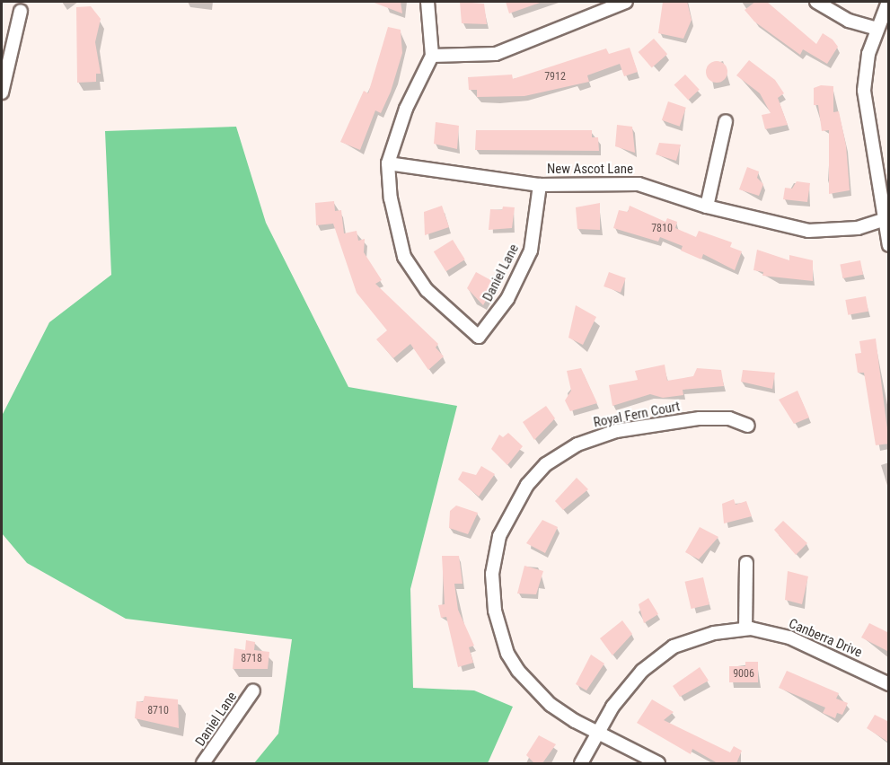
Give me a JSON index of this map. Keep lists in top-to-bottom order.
{
  "streets": {
    "street": [
      "New Ascot Lane",
      "Daniel Lane",
      "Royal Fern Court",
      "Canberra Drive"
    ]
  },
  "crossings": [
    ["New Ascot Lane", "Daniel Lane"],
    ["Royal Fern Court", "Canberra Drive"]
  ],
  "house_numbers": [
    "7912",
    "7810",
    "8718",
    "9006",
    "8710"
  ]
}
